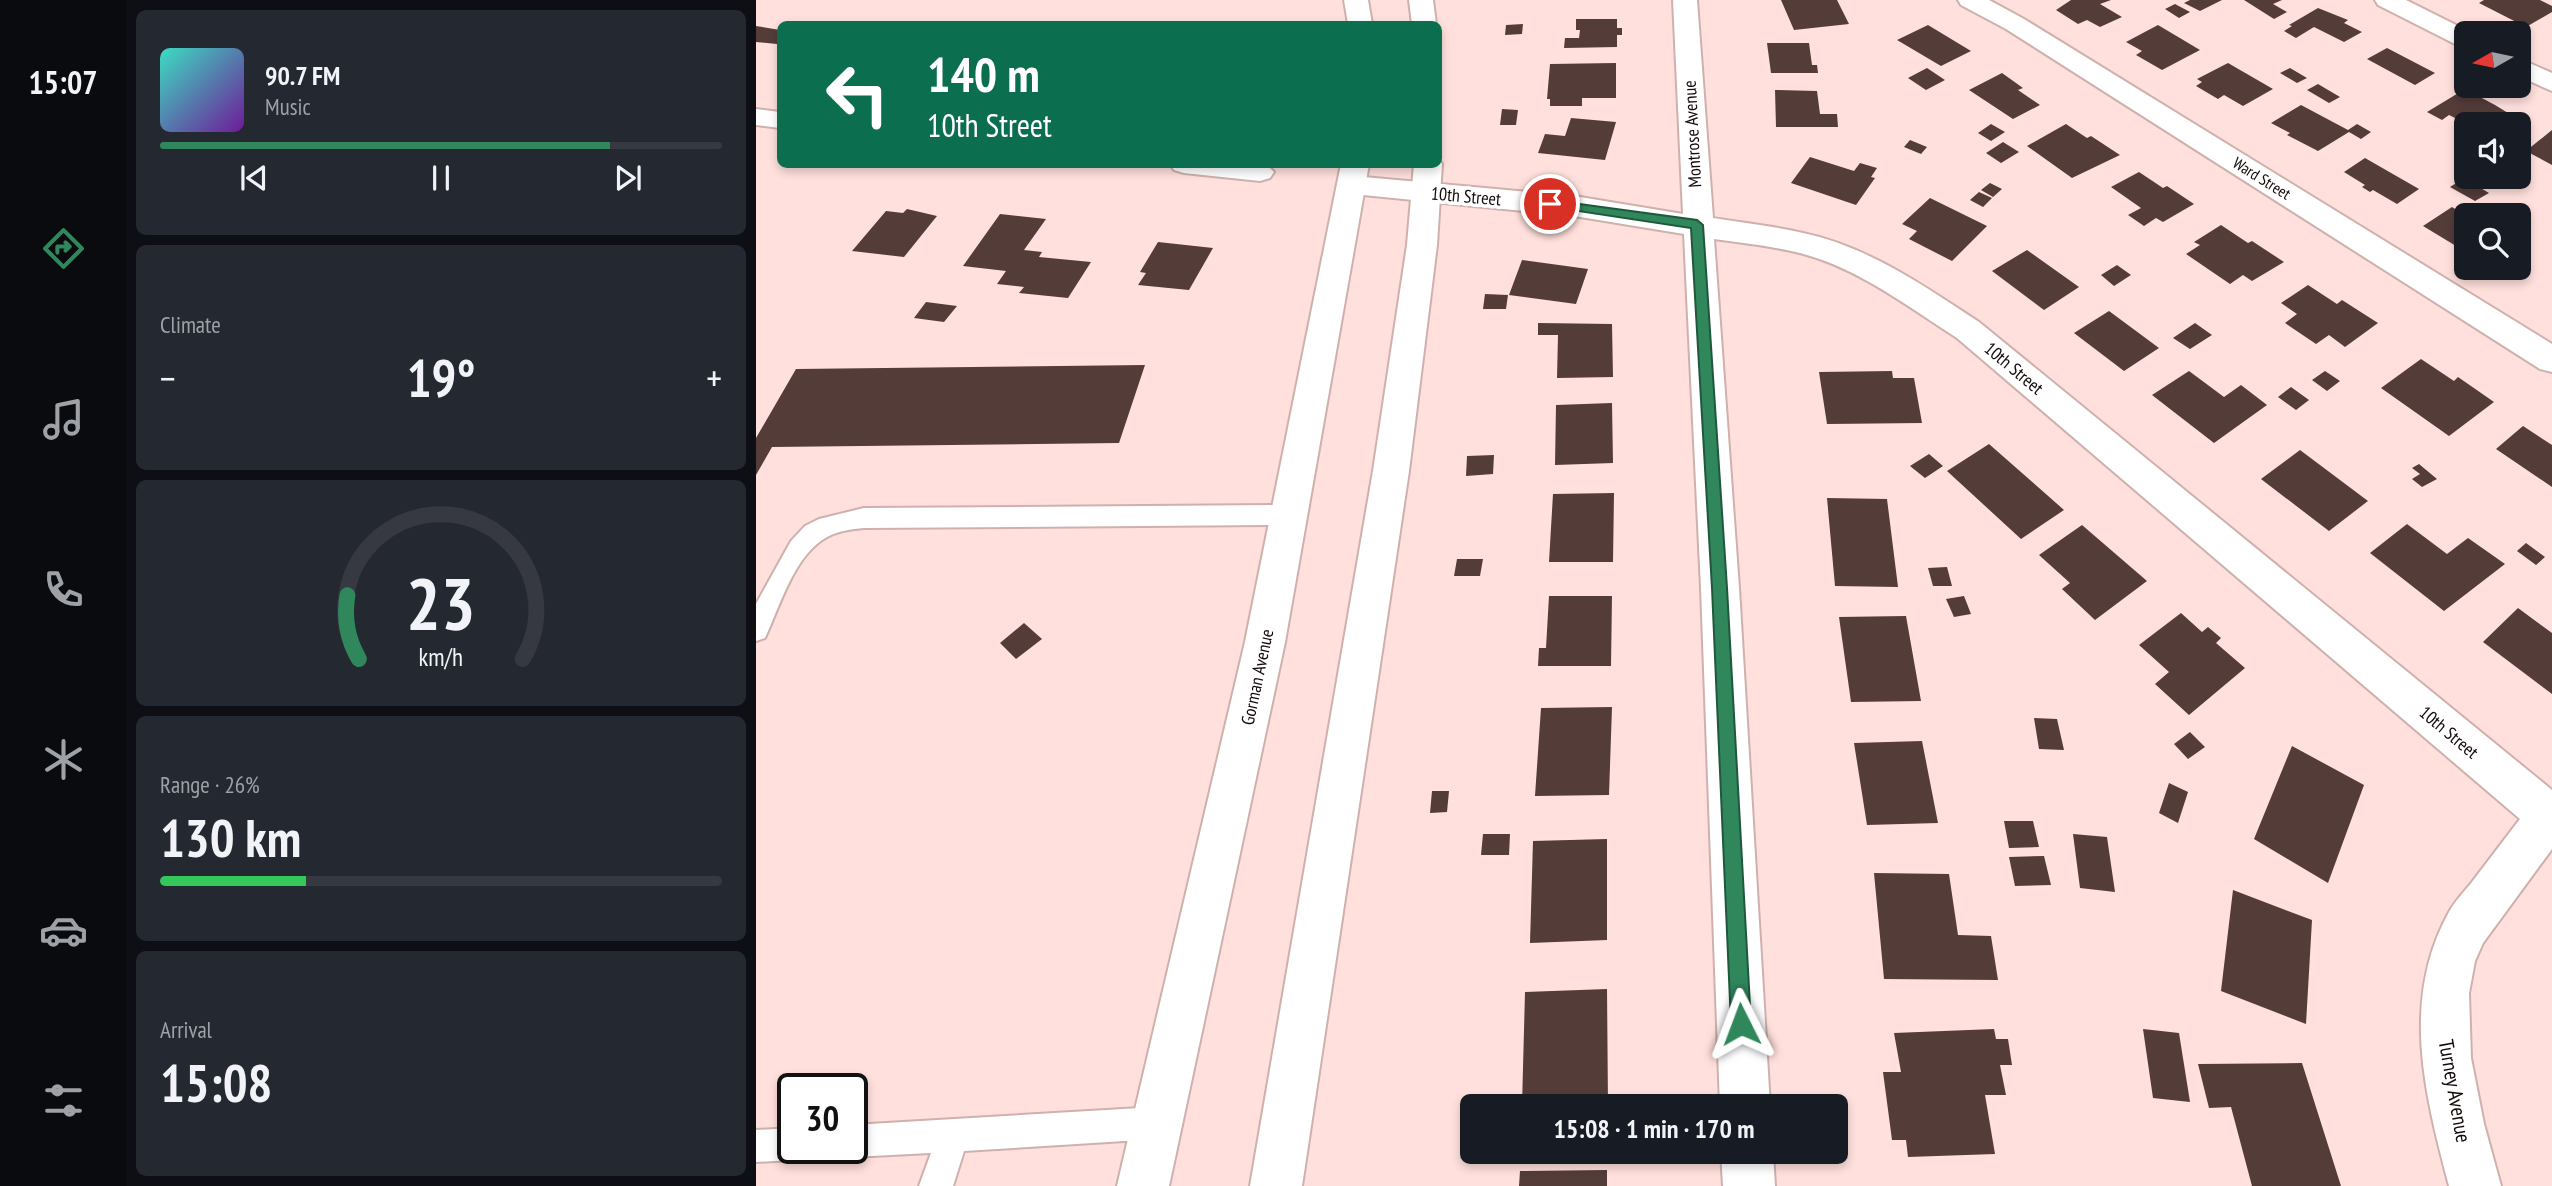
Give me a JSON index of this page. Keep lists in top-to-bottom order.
{
  "streets": {
    "street": [
      "Montrose Avenue",
      "Ward Street",
      "10th Street",
      "Gorman Avenue",
      "Turney Avenue"
    ]
  },
  "crossings": [
    ["Montrose Avenue", "10th Street"],
    ["10th Street", "Gorman Avenue"],
    ["10th Street", "Turney Avenue"]
  ],
  "north": "left",
  "page": {
    "tabs": "15:07",
    "turn": ["140 m", "10th Street"],
    "song": ["90.7 FM", "Music"],
    "tile": [
      "Climate",
      ["Range · 26%", "130 km"],
      ["Arrival", "15:08"]
    ],
    "heat": ["−", "19°", "+"],
    "limit": "30",
    "trip": "15:08 · 1 min · 170 m",
    "gauge": ["23", "km/h"]
  }
}
